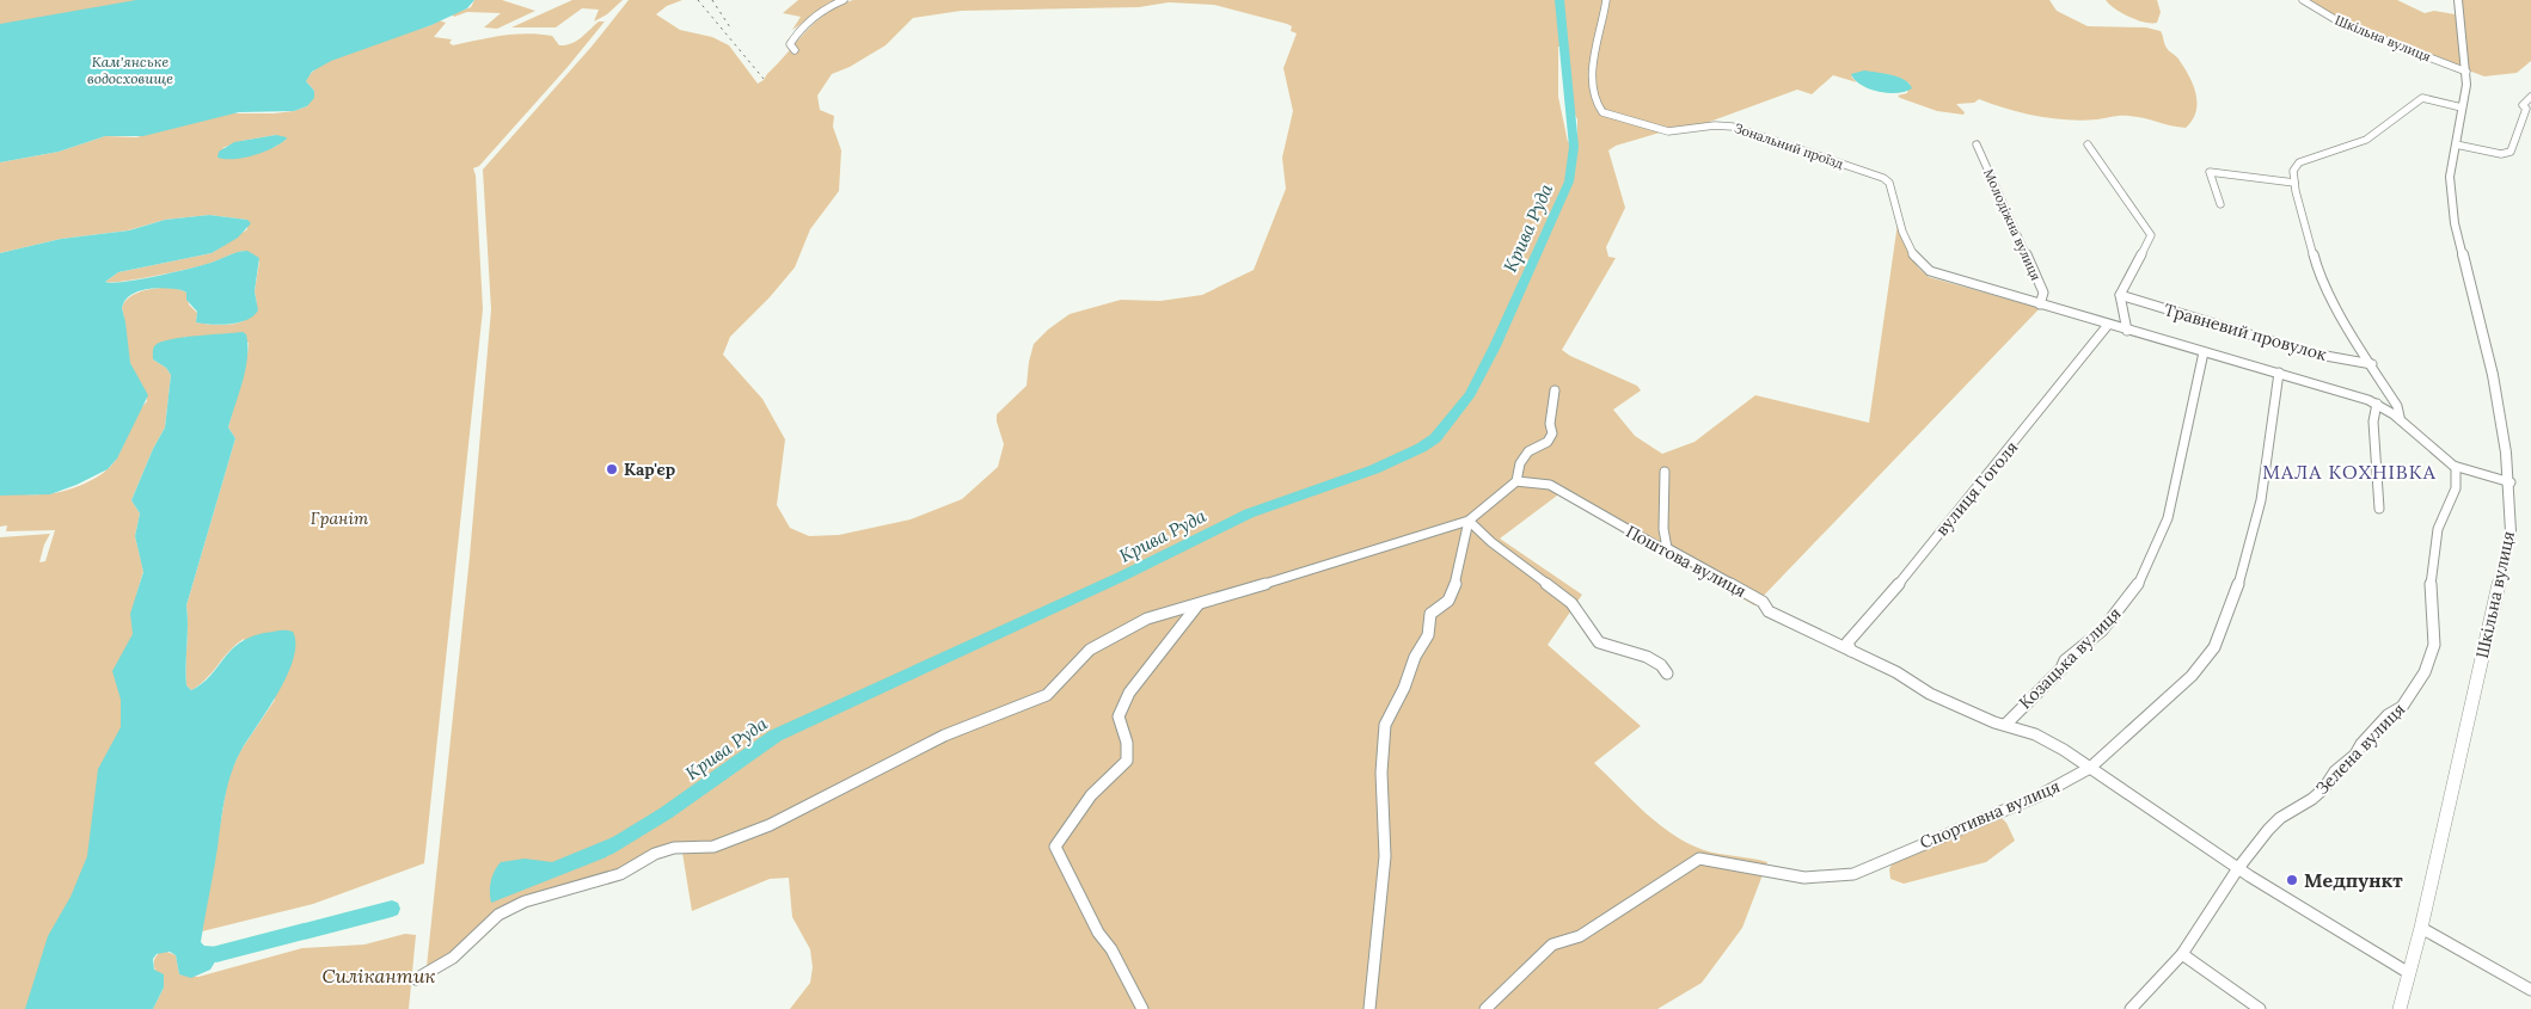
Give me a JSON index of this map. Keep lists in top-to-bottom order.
{
  "streets": {
    "main road": ["Шкільна вулиця"],
    "street": [
      "Зональний проїзд",
      "Молодіжна вулиця",
      "Травневий провулок",
      "вулиця Гоголя",
      "Поштова вулиця",
      "Козацька вулиця",
      "Зелена вулиця",
      "Спортивна вулиця"
    ]
  },
  "crossings": [
    ["Шкільна вулиця", "Поштова вулиця"],
    ["Зональний проїзд", "Молодіжна вулиця"],
    ["вулиця Гоголя", "Поштова вулиця"],
    ["Поштова вулиця", "Козацька вулиця"],
    ["Поштова вулиця", "Зелена вулиця"],
    ["Поштова вулиця", "Спортивна вулиця"]
  ],
  "districts": ["МАЛА КОХНІВКА"],
  "water": ["Кам'янське водосховище", "Крива Руда"],
  "parks": ["Граніт", "Силікантик"],
  "places": ["Кар'єр", "Медпункт"]
}
